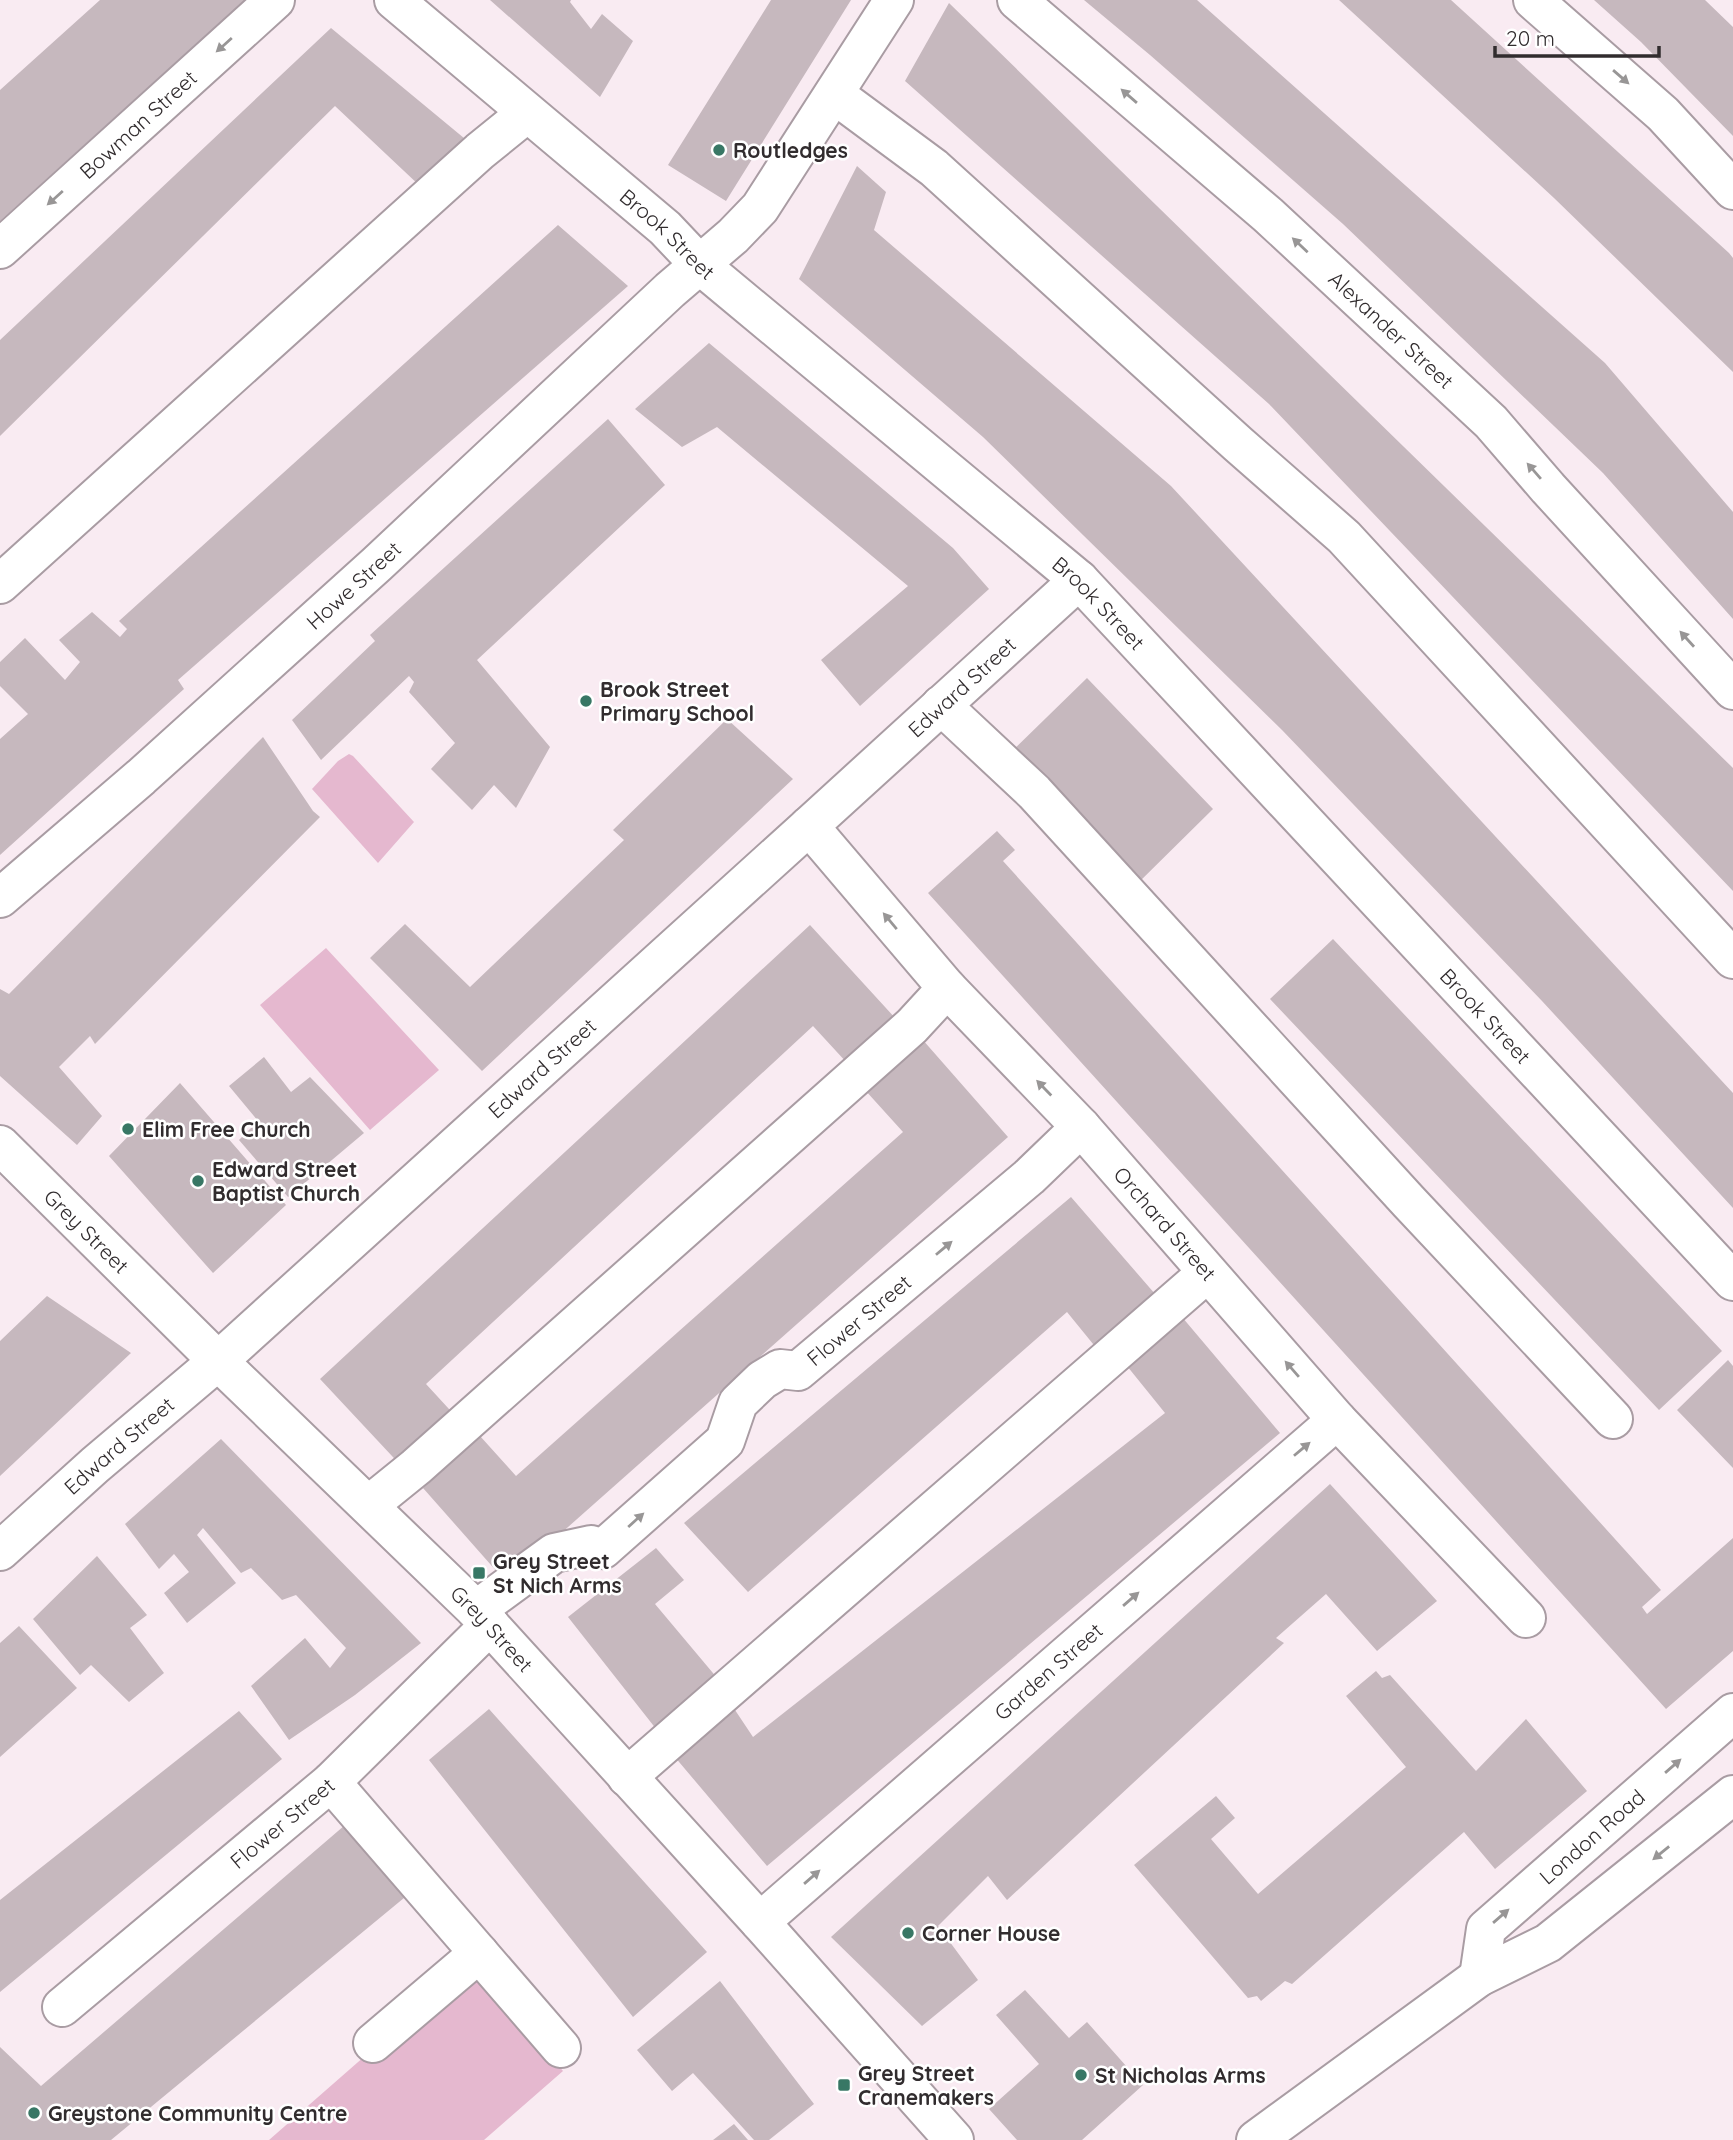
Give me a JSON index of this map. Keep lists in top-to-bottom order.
{
  "streets": {
    "street": [
      "Bowman Street",
      "Brook Street",
      "Alexander Street",
      "Howe Street",
      "Edward Street",
      "Orchard Street",
      "Grey Street",
      "Flower Street",
      "Garden Street",
      "London Road"
    ]
  },
  "crossings": [
    ["Brook Street", "Howe Street"],
    ["Brook Street", "Edward Street"],
    ["Edward Street", "Orchard Street"],
    ["Edward Street", "Grey Street"],
    ["Orchard Street", "Flower Street"],
    ["Orchard Street", "Garden Street"],
    ["Grey Street", "Flower Street"],
    ["Grey Street", "Garden Street"]
  ],
  "places": {
    "other": [
      "Routledges",
      "Brook Street Primary School",
      "Elim Free Church",
      "Edward Street Baptist Church",
      "Corner House",
      "St Nicholas Arms",
      "Greystone Community Centre"
    ],
    "transit": ["Grey Street St Nich Arms", "Grey Street Cranemakers"]
  },
  "scale_bar": "20 m"
}
